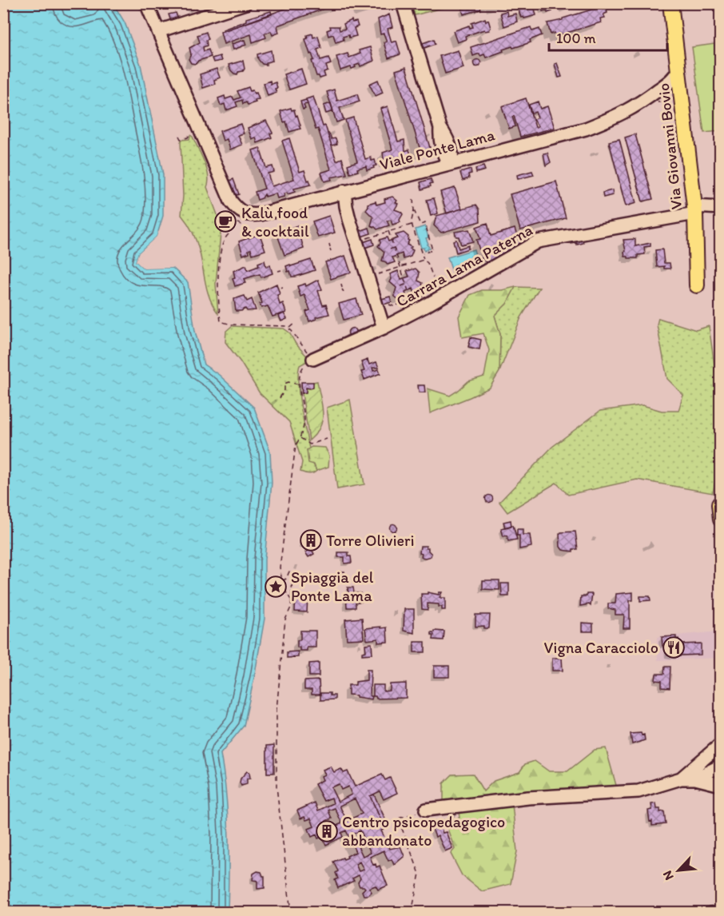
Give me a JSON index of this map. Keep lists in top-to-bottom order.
{
  "streets": {
    "main road": ["Via Giovanni Bovio"],
    "street": ["Viale Ponte Lama", "Carrara Lama Paterna"]
  },
  "crossings": [
    ["Via Giovanni Bovio", "Viale Ponte Lama"],
    ["Via Giovanni Bovio", "Carrara Lama Paterna"]
  ],
  "places": {
    "cafe": ["Kalù food & cocktail"],
    "building": ["Torre Olivieri", "Centro psicopedagogico abbandonato"],
    "place": ["Spiaggia del Ponte Lama"],
    "restaurant": ["Vigna Caracciolo"]
  },
  "scale_bar": "100 m",
  "north": "bottom left"
}
